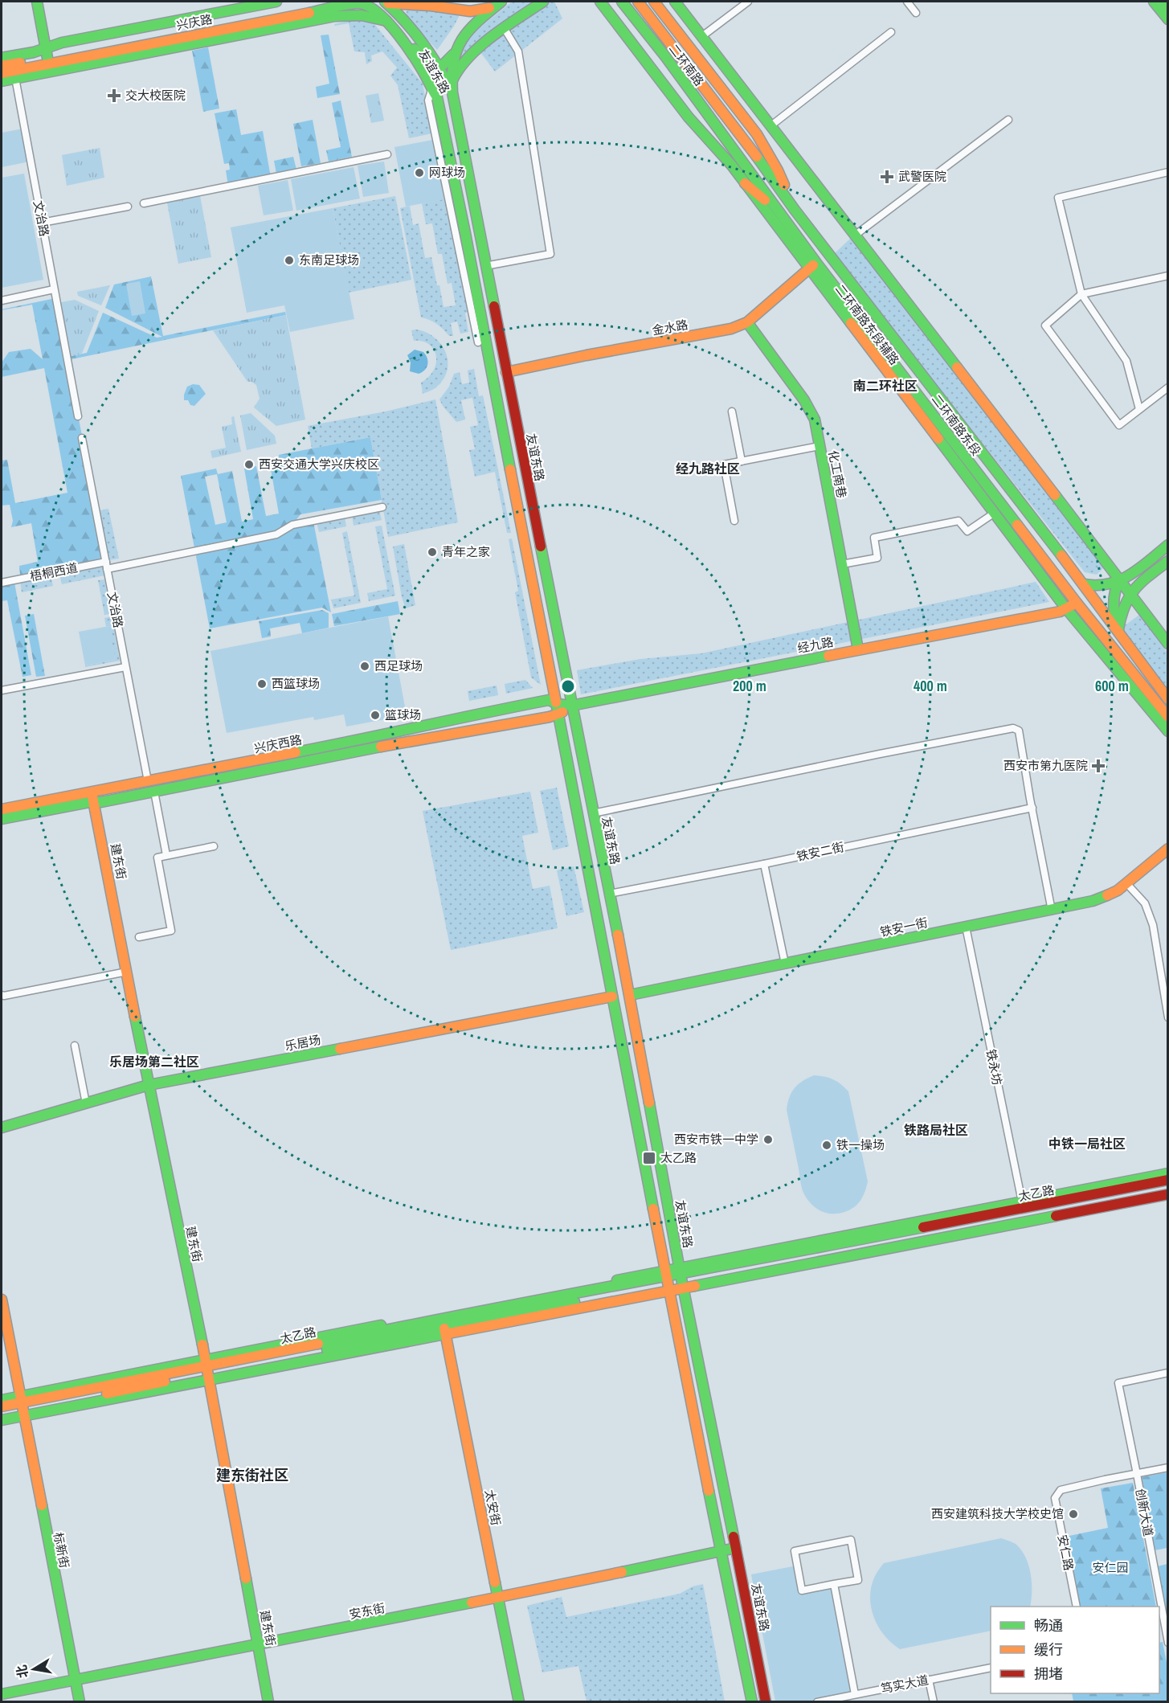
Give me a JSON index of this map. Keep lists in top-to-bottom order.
{
  "streets": {
    "main road": [
      "兴庆路",
      "二环南路",
      "友谊东路",
      "二环南路东段辅路",
      "金水路",
      "二环南路东段",
      "化工南巷",
      "经九路",
      "兴庆西路",
      "建东街",
      "铁安一街",
      "乐居场",
      "太乙路",
      "太安街",
      "标新街",
      "安东街"
    ],
    "street": [
      "文治路",
      "梧桐西道",
      "铁安二街",
      "铁永坊",
      "创新大道",
      "安仁路",
      "笃实大道"
    ]
  },
  "crossings": [
    ["兴庆路", "友谊东路"],
    ["二环南路", "二环南路东段"],
    ["友谊东路", "金水路"],
    ["友谊东路", "经九路"],
    ["友谊东路", "兴庆西路"],
    ["友谊东路", "铁安二街"],
    ["友谊东路", "铁安一街"],
    ["友谊东路", "乐居场"],
    ["友谊东路", "太乙路"],
    ["友谊东路", "安东街"],
    ["文治路", "梧桐西道"],
    ["文治路", "兴庆西路"],
    ["二环南路东段辅路", "金水路"],
    ["二环南路东段辅路", "二环南路东段"],
    ["二环南路东段辅路", "经九路"],
    ["金水路", "二环南路东段"],
    ["金水路", "化工南巷"],
    ["二环南路东段", "经九路"],
    ["化工南巷", "经九路"],
    ["经九路", "兴庆西路"],
    ["兴庆西路", "建东街"],
    ["建东街", "乐居场"],
    ["建东街", "太乙路"],
    ["建东街", "安东街"],
    ["铁安一街", "铁永坊"],
    ["铁永坊", "太乙路"],
    ["太乙路", "太安街"],
    ["太乙路", "标新街"],
    ["太安街", "安东街"],
    ["创新大道", "安仁路"],
    ["标新街", "安东街"]
  ],
  "districts": [
    "南二环社区",
    "经九路社区",
    "乐居场第二社区",
    "铁路局社区",
    "中铁一局社区",
    "建东街社区"
  ],
  "parks": ["安仁园"],
  "places": {
    "health": ["交大校医院", "武警医院", "西安市第九医院"],
    "other": [
      "网球场",
      "东南足球场",
      "西安交通大学兴庆校区",
      "青年之家",
      "西足球场",
      "西篮球场",
      "篮球场",
      "西安市铁一中学",
      "铁一操场",
      "西安建筑科技大学校史馆"
    ],
    "transit": ["太乙路"]
  },
  "legend": ["畅通", "缓行", "拥堵"],
  "north": "left",
  "rings": ["200 m", "400 m", "600 m"]
}
